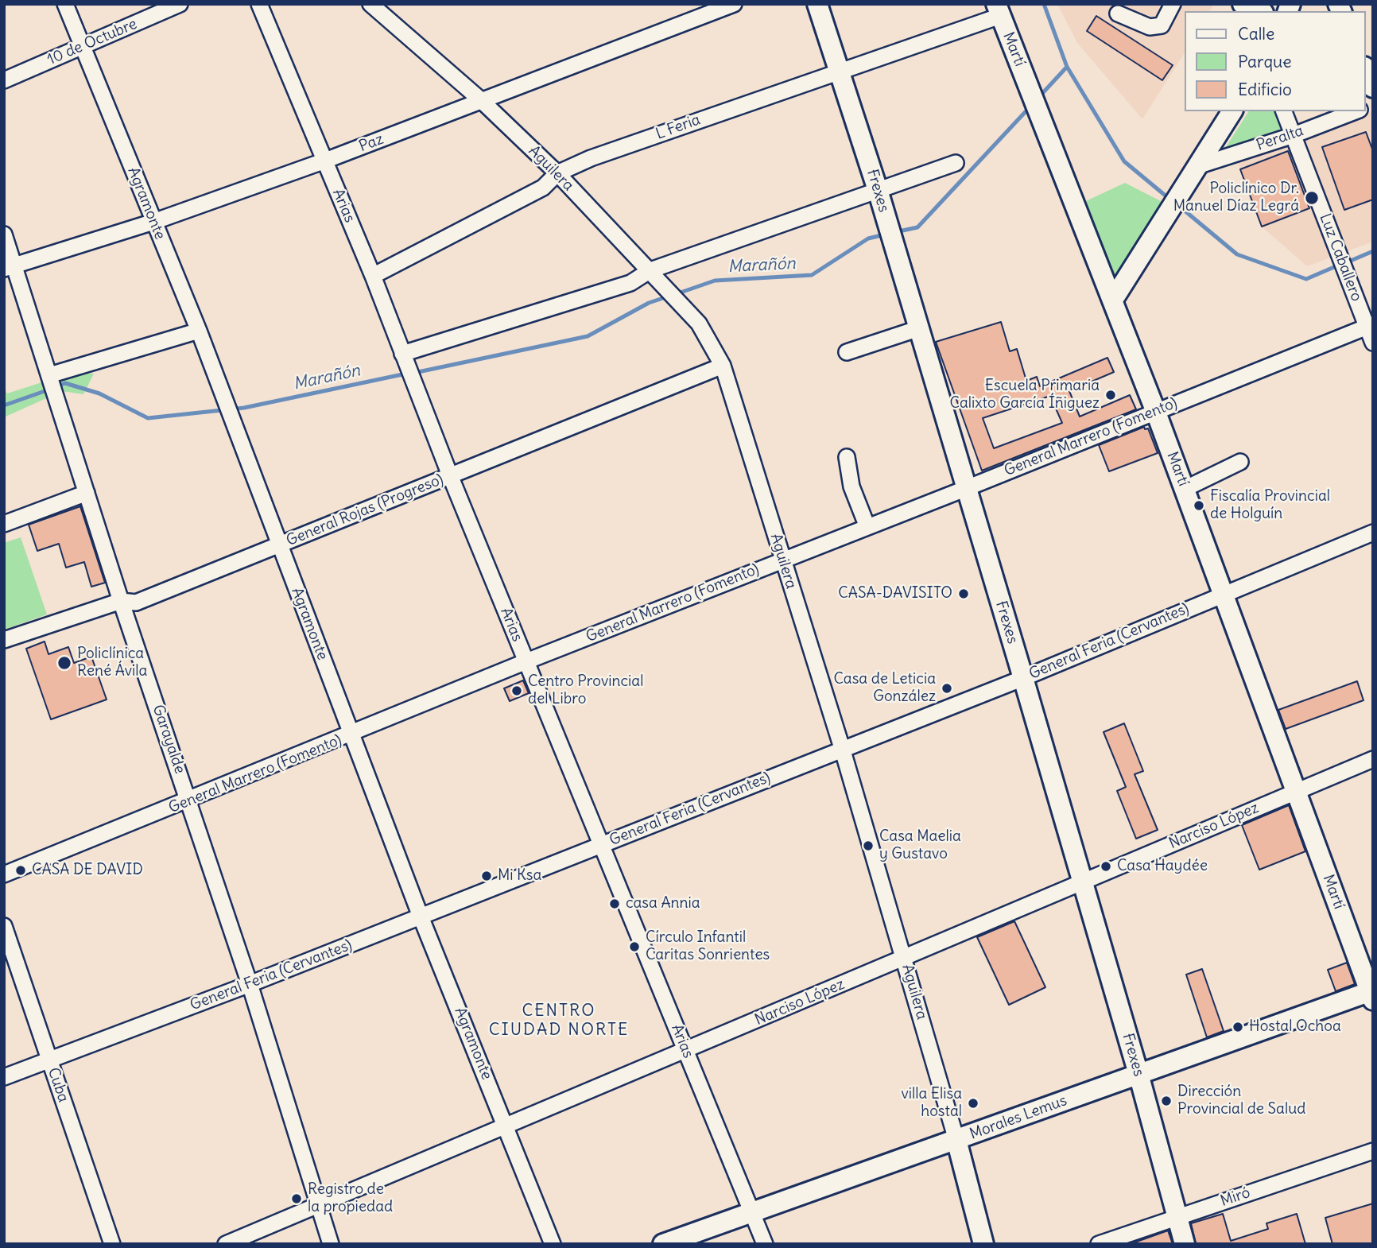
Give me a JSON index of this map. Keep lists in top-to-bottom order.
{
  "streets": {
    "main road": [
      "Martí",
      "Aguilera",
      "Frexes",
      "Morales Lemus"
    ],
    "street": [
      "10 de Octubre",
      "L Feria",
      "Peralta",
      "Paz",
      "Agramonte",
      "Arias",
      "Luz Caballero",
      "General Marrero (Fomento)",
      "General Rojas (Progreso)",
      "General Feria (Cervantes)",
      "Garayalde",
      "Narciso López",
      "Cuba",
      "Miró"
    ]
  },
  "crossings": [
    ["10 de Octubre", "Agramonte"],
    ["Martí", "L Feria"],
    ["Martí", "General Marrero (Fomento)"],
    ["Martí", "General Feria (Cervantes)"],
    ["Martí", "Narciso López"],
    ["Martí", "Morales Lemus"],
    ["L Feria", "Aguilera"],
    ["L Feria", "Frexes"],
    ["L Feria", "Arias"],
    ["Peralta", "Luz Caballero"],
    ["Paz", "Aguilera"],
    ["Paz", "Agramonte"],
    ["Paz", "Arias"],
    ["Paz", "Garayalde"],
    ["Aguilera", "General Marrero (Fomento)"],
    ["Aguilera", "General Rojas (Progreso)"],
    ["Aguilera", "General Feria (Cervantes)"],
    ["Aguilera", "Narciso López"],
    ["Aguilera", "Morales Lemus"],
    ["Frexes", "General Marrero (Fomento)"],
    ["Frexes", "General Feria (Cervantes)"],
    ["Frexes", "Narciso López"],
    ["Frexes", "Morales Lemus"],
    ["Frexes", "Miró"],
    ["Agramonte", "General Marrero (Fomento)"],
    ["Agramonte", "General Rojas (Progreso)"],
    ["Agramonte", "General Feria (Cervantes)"],
    ["Agramonte", "Narciso López"],
    ["Arias", "General Marrero (Fomento)"],
    ["Arias", "General Rojas (Progreso)"],
    ["Arias", "General Feria (Cervantes)"],
    ["Arias", "Narciso López"],
    ["Arias", "Morales Lemus"],
    ["Luz Caballero", "General Marrero (Fomento)"],
    ["General Marrero (Fomento)", "Garayalde"],
    ["General Rojas (Progreso)", "Garayalde"],
    ["General Feria (Cervantes)", "Garayalde"],
    ["General Feria (Cervantes)", "Cuba"],
    ["Garayalde", "Narciso López"]
  ],
  "districts": ["CENTRO CIUDAD NORTE"],
  "water": ["Marañón"],
  "places": [
    "Policlínico Dr. Manuel Díaz Legrá",
    "Escuela Primaria Calixto García Íñiguez",
    "Fiscalía Provincial de Holguín",
    "CASA-DAVISITO",
    "Policlínica René Ávila",
    "Casa de Leticia González",
    "Centro Provincial del Libro",
    "Casa Maelia y Gustavo",
    "Casa Haydée",
    "CASA DE DAVID",
    "Mi Ksa",
    "casa Annia",
    "Círculo Infantil Caritas Sonrientes",
    "Hostal Ochoa",
    "Dirección Provincial de Salud",
    "villa Elisa hostal",
    "Registro de la propiedad"
  ],
  "legend": ["Calle", "Parque", "Edificio"]
}
